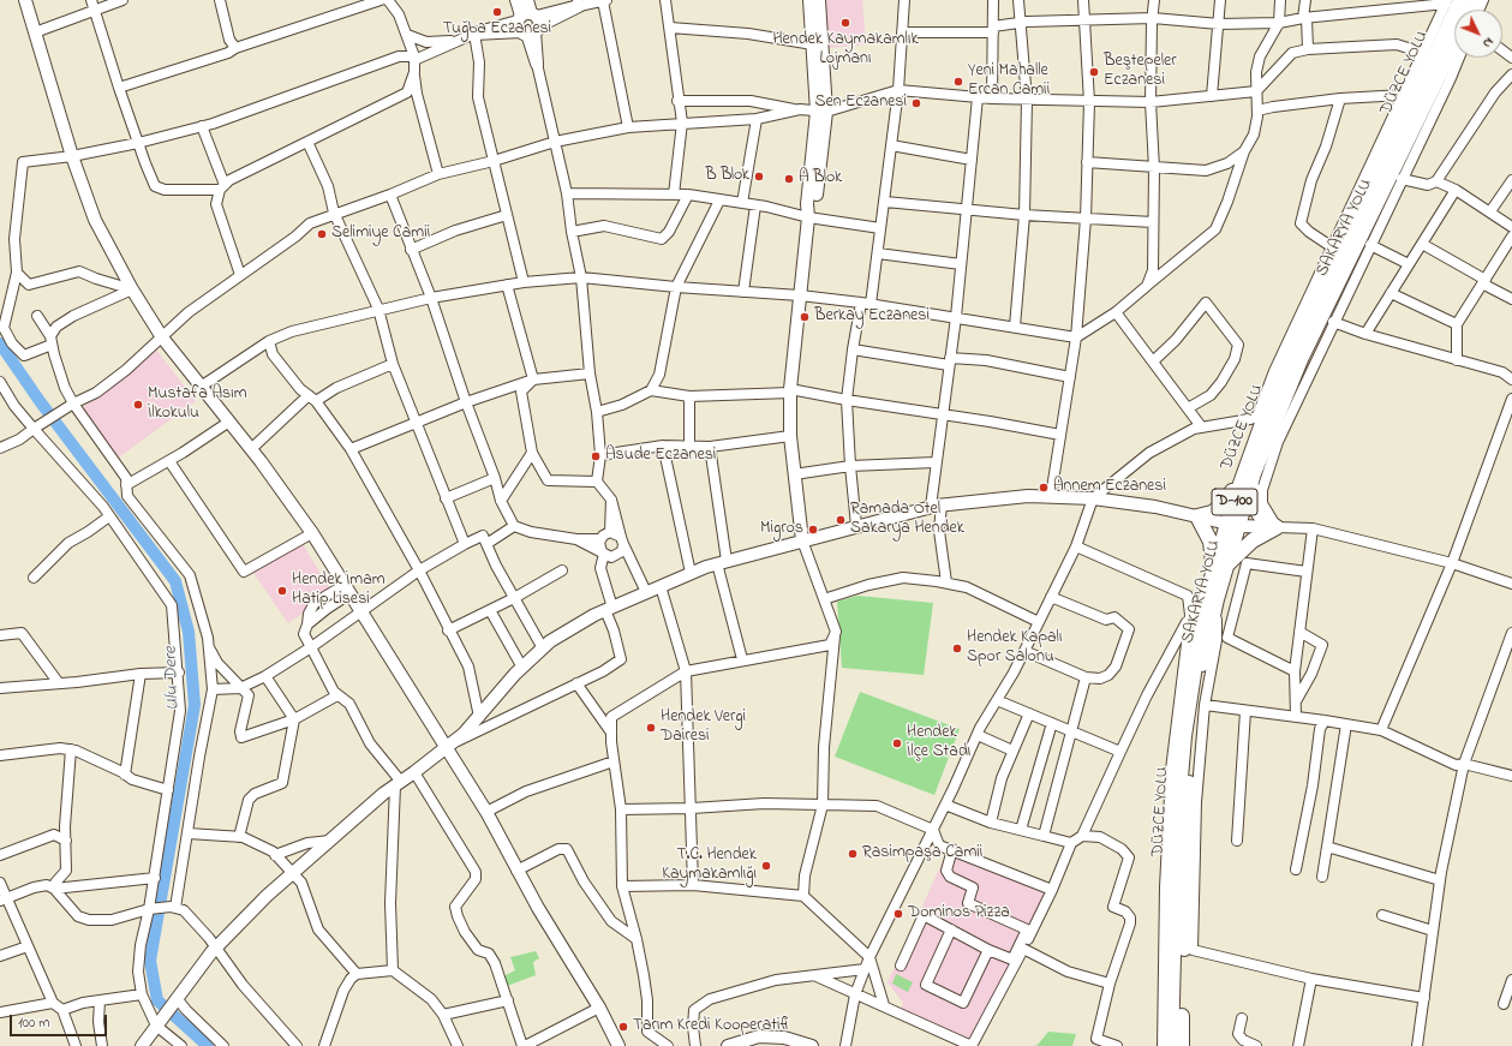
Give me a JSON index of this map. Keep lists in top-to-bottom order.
{
  "streets": {
    "highway": ["DÜZCE YOLU", "SAKARYA YOLU", "D-100"]
  },
  "crossings": [
    ["DÜZCE YOLU", "SAKARYA YOLU"]
  ],
  "water": ["Ulu Dere"],
  "places": [
    "Tuğba Eczanesi",
    "Hendek Kaymakamlık Lojmanı",
    "Beştepeler Eczanesi",
    "Yeni Mahalle Ercan Camii",
    "Sen Eczanesi",
    "B Blok",
    "A Blok",
    "Selimiye Camii",
    "Berkay Eczanesi",
    "Mustafa Asım İlkokulu",
    "Asude Eczanesi",
    "Annem Eczanesi",
    "Ramada Otel Sakarya Hendek",
    "Migros",
    "Hendek İmam Hatip Lisesi",
    "Hendek Kapalı Spor Salonu",
    "Hendek Vergi Dairesi",
    "Hendek İlçe Stadı",
    "Rasimpaşa Camii",
    "T.C. Hendek Kaymakamlığı",
    "Dominos Pizza",
    "Tarım Kredi Kooperatifi"
  ],
  "scale_bar": "100 m",
  "north": "bottom right"
}
